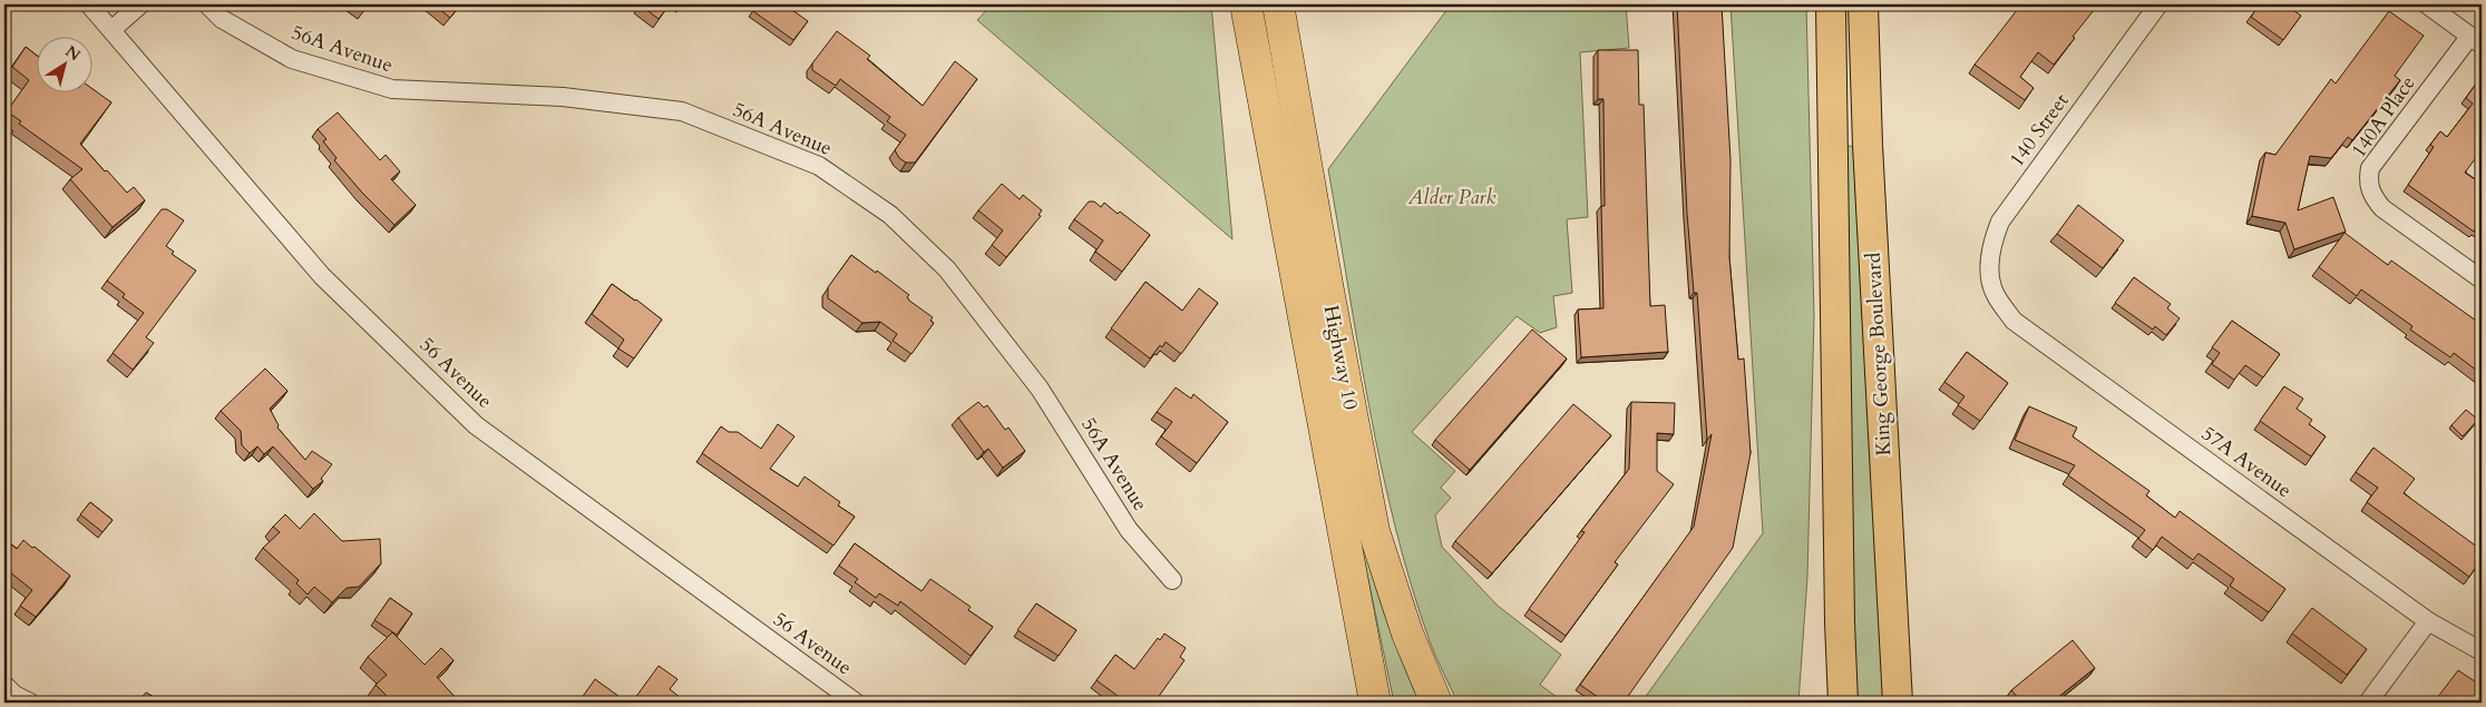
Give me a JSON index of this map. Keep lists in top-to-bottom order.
{
  "streets": {
    "highway": ["Highway 10"],
    "main road": ["King George Boulevard"],
    "street": [
      "56A Avenue",
      "140A Place",
      "140 Street",
      "56 Avenue",
      "57A Avenue"
    ]
  },
  "crossings": [
    ["140 Street", "57A Avenue"]
  ],
  "parks": ["Alder Park"],
  "north": "top right"
}
